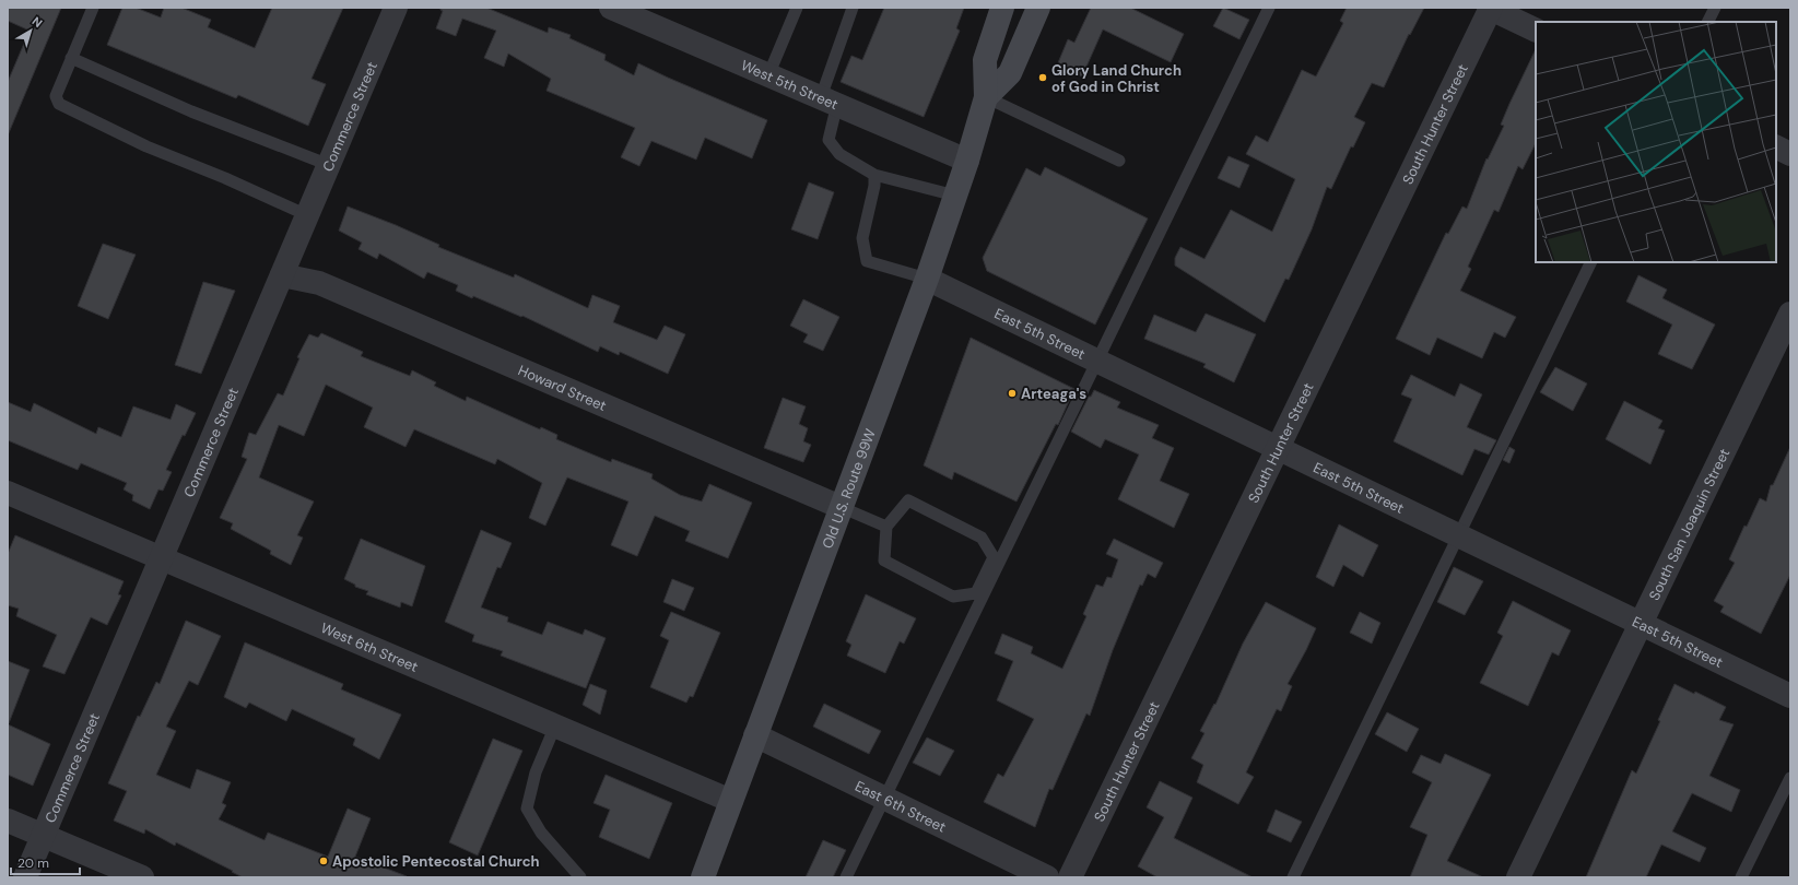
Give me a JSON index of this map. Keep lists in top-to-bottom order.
{
  "streets": {
    "main road": ["Old U.S. Route 99W"],
    "street": [
      "West 5th Street",
      "Commerce Street",
      "South Hunter Street",
      "East 5th Street",
      "Howard Street",
      "South San Joaquin Street",
      "West 6th Street",
      "East 6th Street"
    ]
  },
  "crossings": [
    ["West 5th Street", "Old U.S. Route 99W"],
    ["Commerce Street", "Howard Street"],
    ["Commerce Street", "West 6th Street"],
    ["South Hunter Street", "East 5th Street"],
    ["East 5th Street", "Old U.S. Route 99W"],
    ["East 5th Street", "South San Joaquin Street"],
    ["Howard Street", "Old U.S. Route 99W"],
    ["Old U.S. Route 99W", "West 6th Street"],
    ["Old U.S. Route 99W", "East 6th Street"]
  ],
  "places": ["Glory Land Church of God in Christ", "Arteaga's", "Apostolic Pentecostal Church"],
  "scale_bar": "20 m",
  "north": "top right"
}
